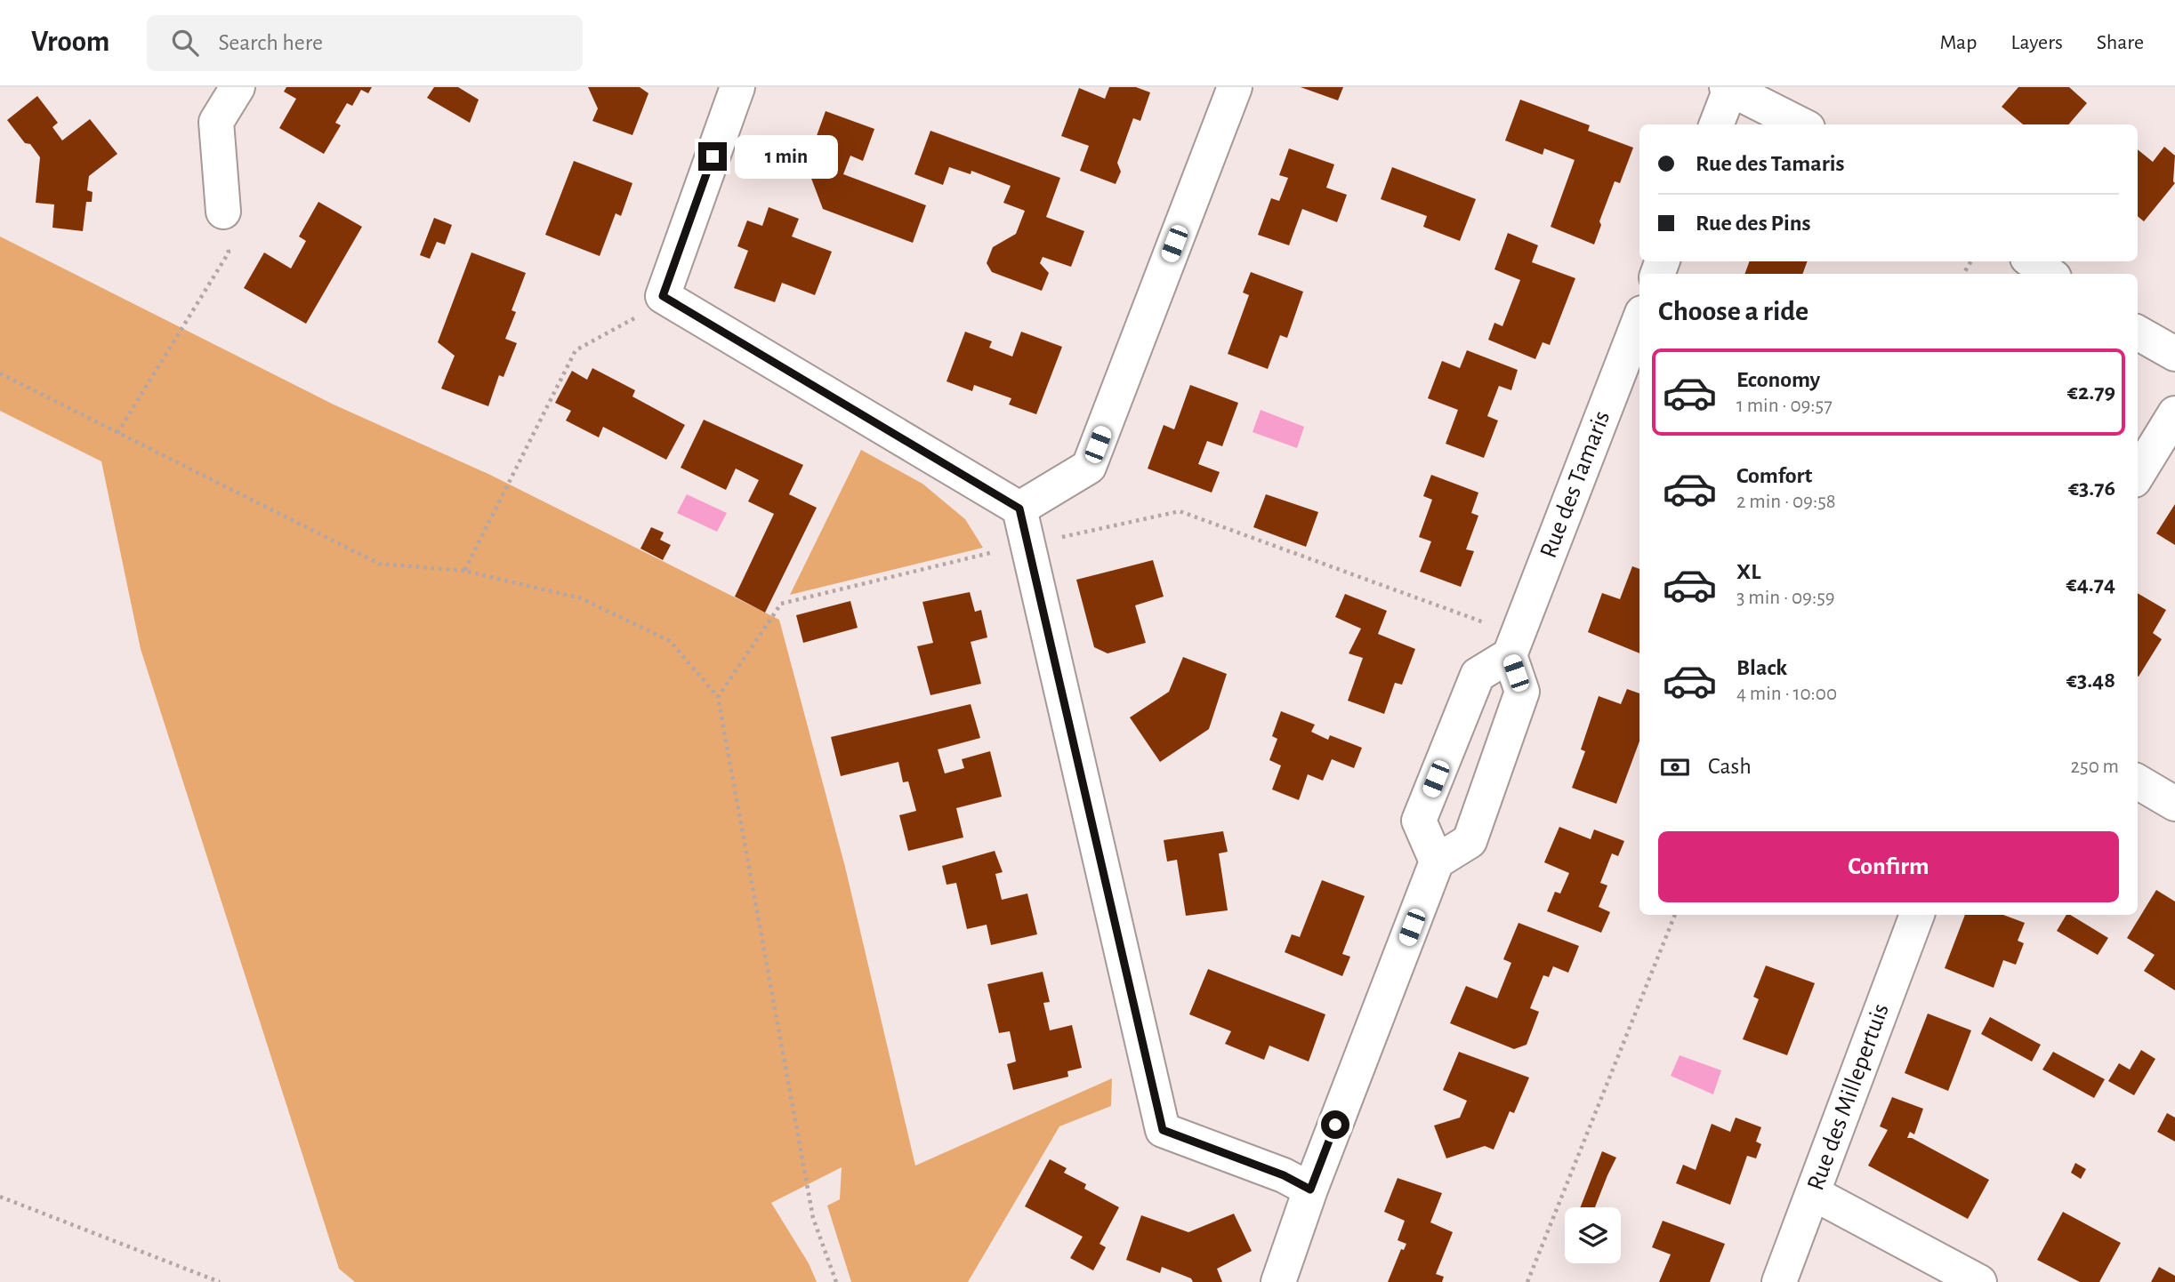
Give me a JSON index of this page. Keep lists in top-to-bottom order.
{
  "streets": {
    "street": ["Rue des Tamaris", "Rue des Millepertuis"]
  },
  "page": {
    "header": "Vroom",
    "search": "Search here",
    "nav": ["Map", "Layers", "Share"],
    "banner": ["Rue des Tamaris", "Rue des Pins"],
    "bubble": "1 min",
    "heading": "Choose a ride",
    "list": [
      {
        "name": "Economy",
        "note": "1 min · 09:57",
        "value": "€2.79"
      },
      {
        "name": "Comfort",
        "note": "2 min · 09:58",
        "value": "€3.76"
      },
      {
        "name": "XL",
        "note": "3 min · 09:59",
        "value": "€4.74"
      },
      {
        "name": "Black",
        "note": "4 min · 10:00",
        "value": "€3.48"
      }
    ],
    "pay": ["Cash", "250 m"],
    "buttons": "Confirm"
  }
}
